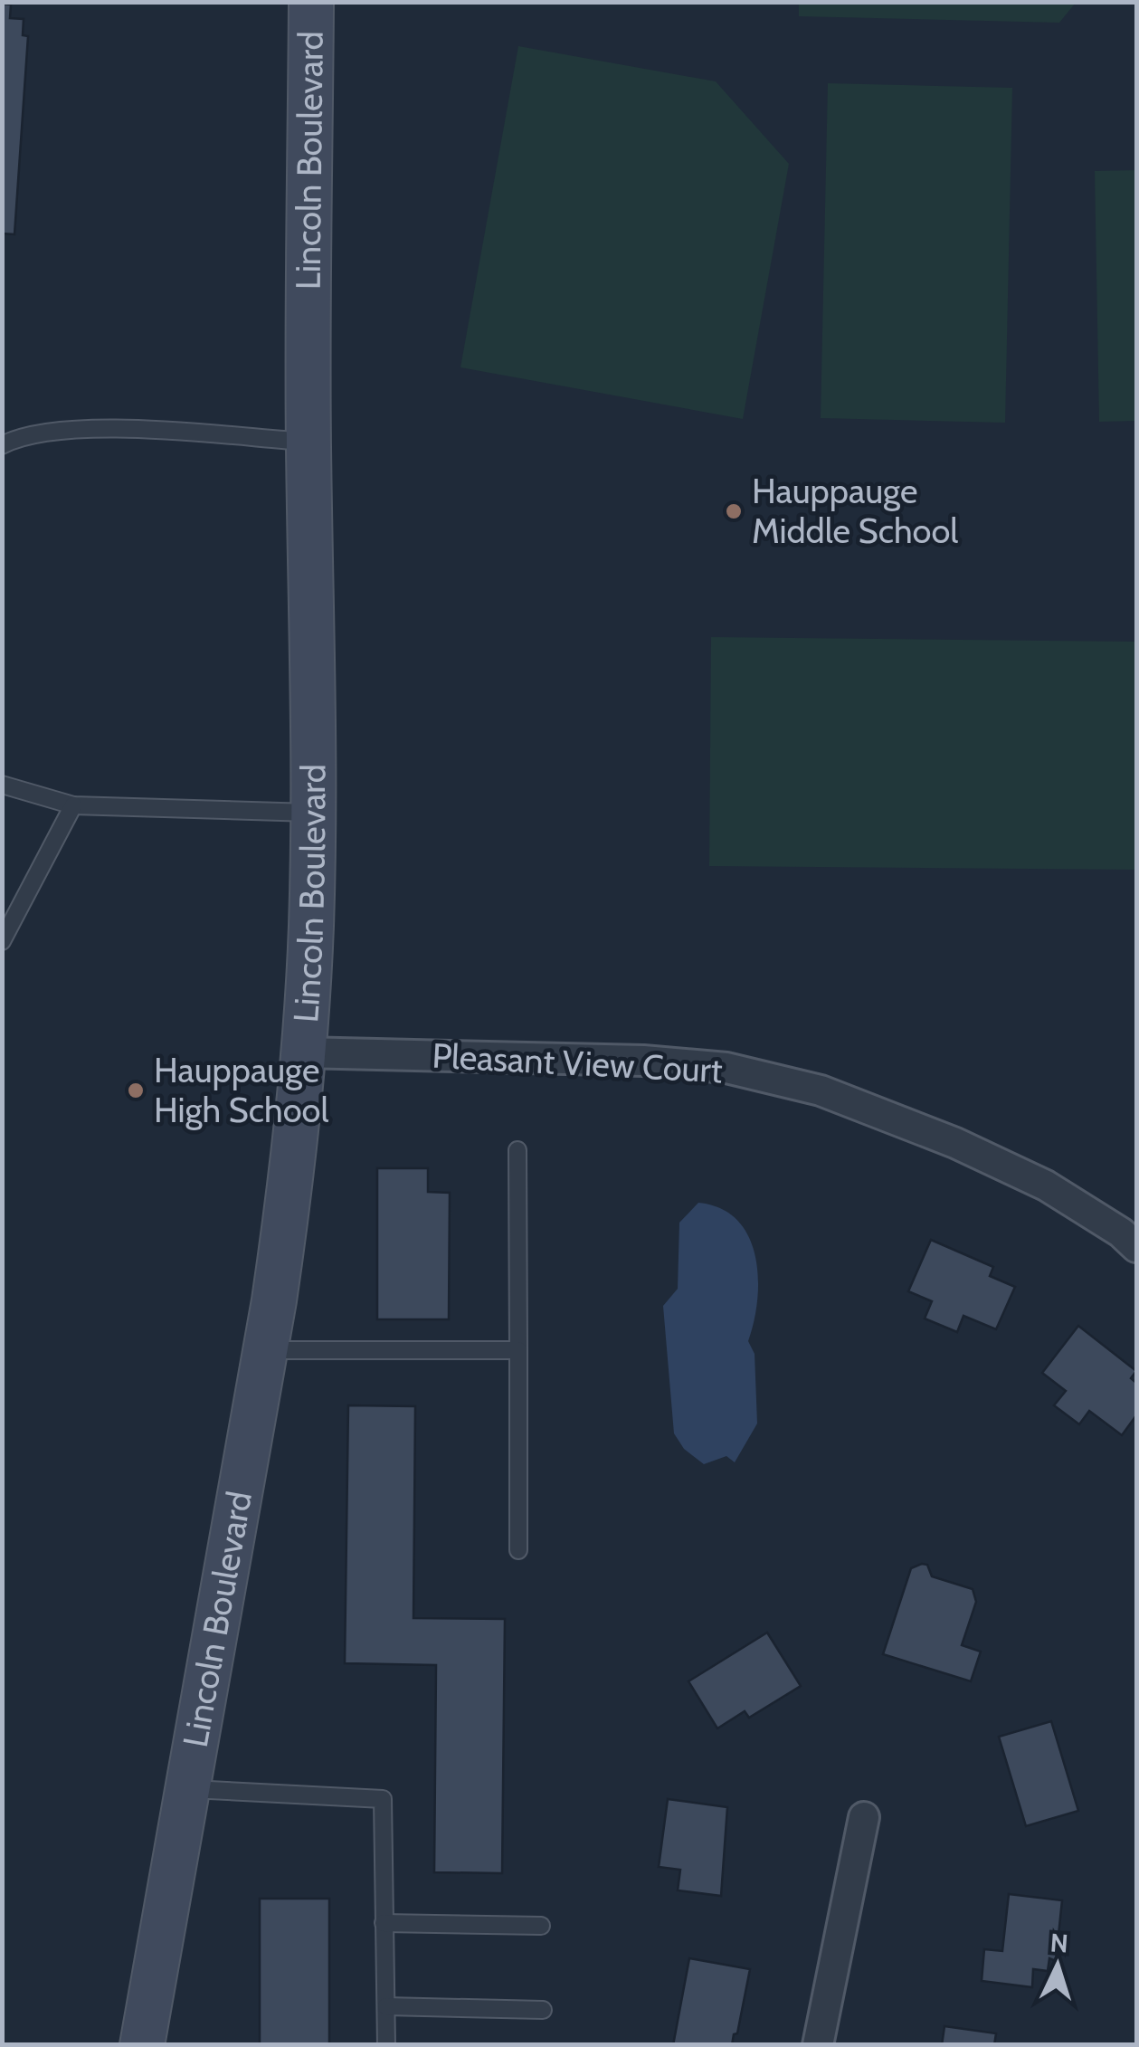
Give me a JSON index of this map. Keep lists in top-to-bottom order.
{
  "streets": {
    "street": ["Lincoln Boulevard", "Pleasant View Court"]
  },
  "crossings": [
    ["Lincoln Boulevard", "Pleasant View Court"]
  ],
  "places": ["Hauppauge Middle School", "Hauppauge High School"],
  "north": "top"
}
